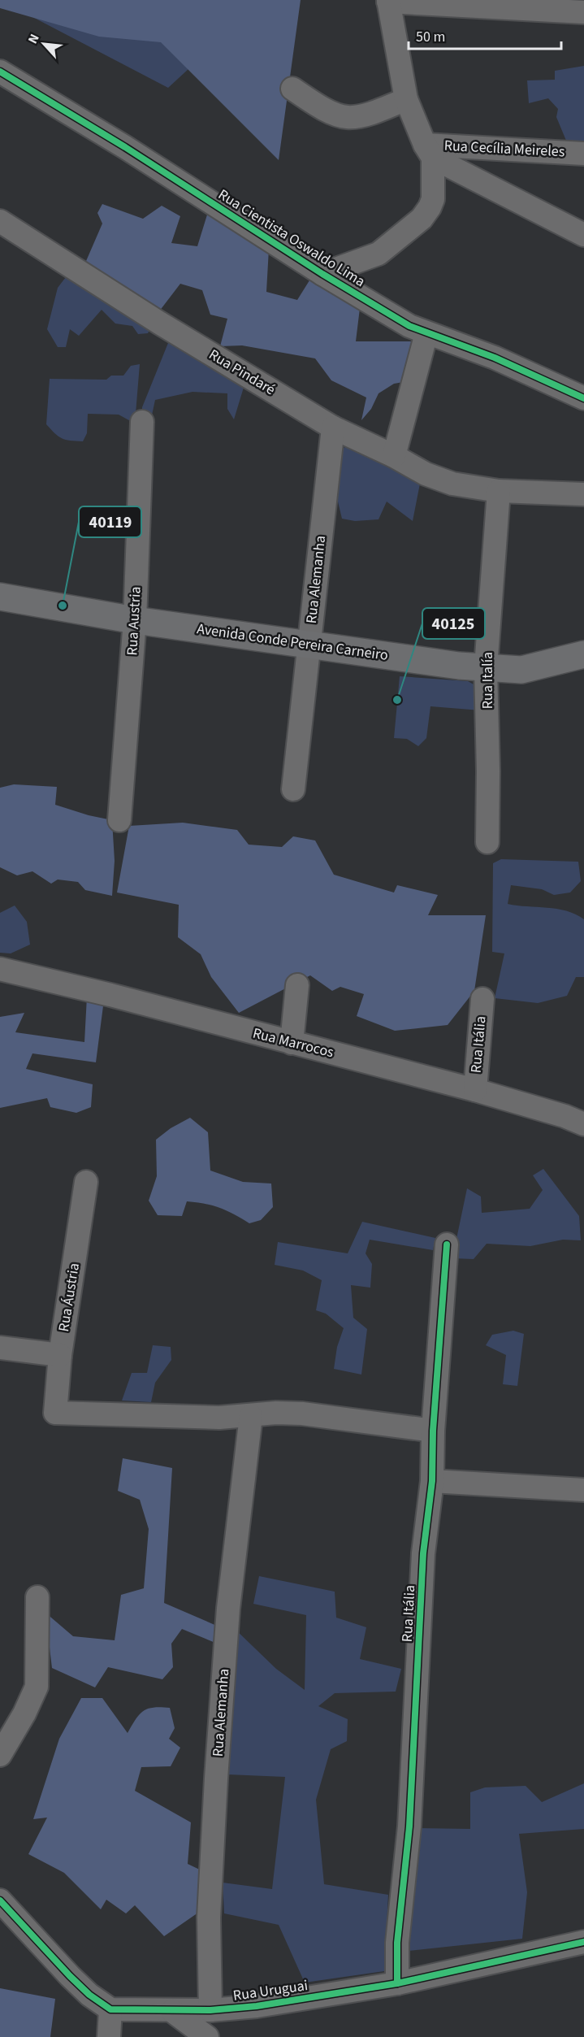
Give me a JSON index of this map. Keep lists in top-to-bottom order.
{
  "streets": {
    "main road": ["Avenida Conde Pereira Carneiro"],
    "street": [
      "Rua Cecília Meireles",
      "Rua Cientista Oswaldo Lima",
      "Rua Pindaré",
      "Rua Alemanha",
      "Rua Austria",
      "Rua Italía",
      "Rua Marrocos",
      "Rua Itália",
      "Rua Áustria",
      "Rua Uruguai"
    ]
  },
  "crossings": [
    ["Rua Pindaré", "Rua Alemanha"],
    ["Rua Pindaré", "Rua Italía"],
    ["Rua Alemanha", "Avenida Conde Pereira Carneiro"],
    ["Rua Alemanha", "Rua Áustria"],
    ["Rua Alemanha", "Rua Uruguai"],
    ["Rua Austria", "Avenida Conde Pereira Carneiro"],
    ["Avenida Conde Pereira Carneiro", "Rua Italía"],
    ["Rua Marrocos", "Rua Itália"],
    ["Rua Itália", "Rua Uruguai"]
  ],
  "places": ["40119", "40125"],
  "scale_bar": "50 m",
  "north": "top left"
}
